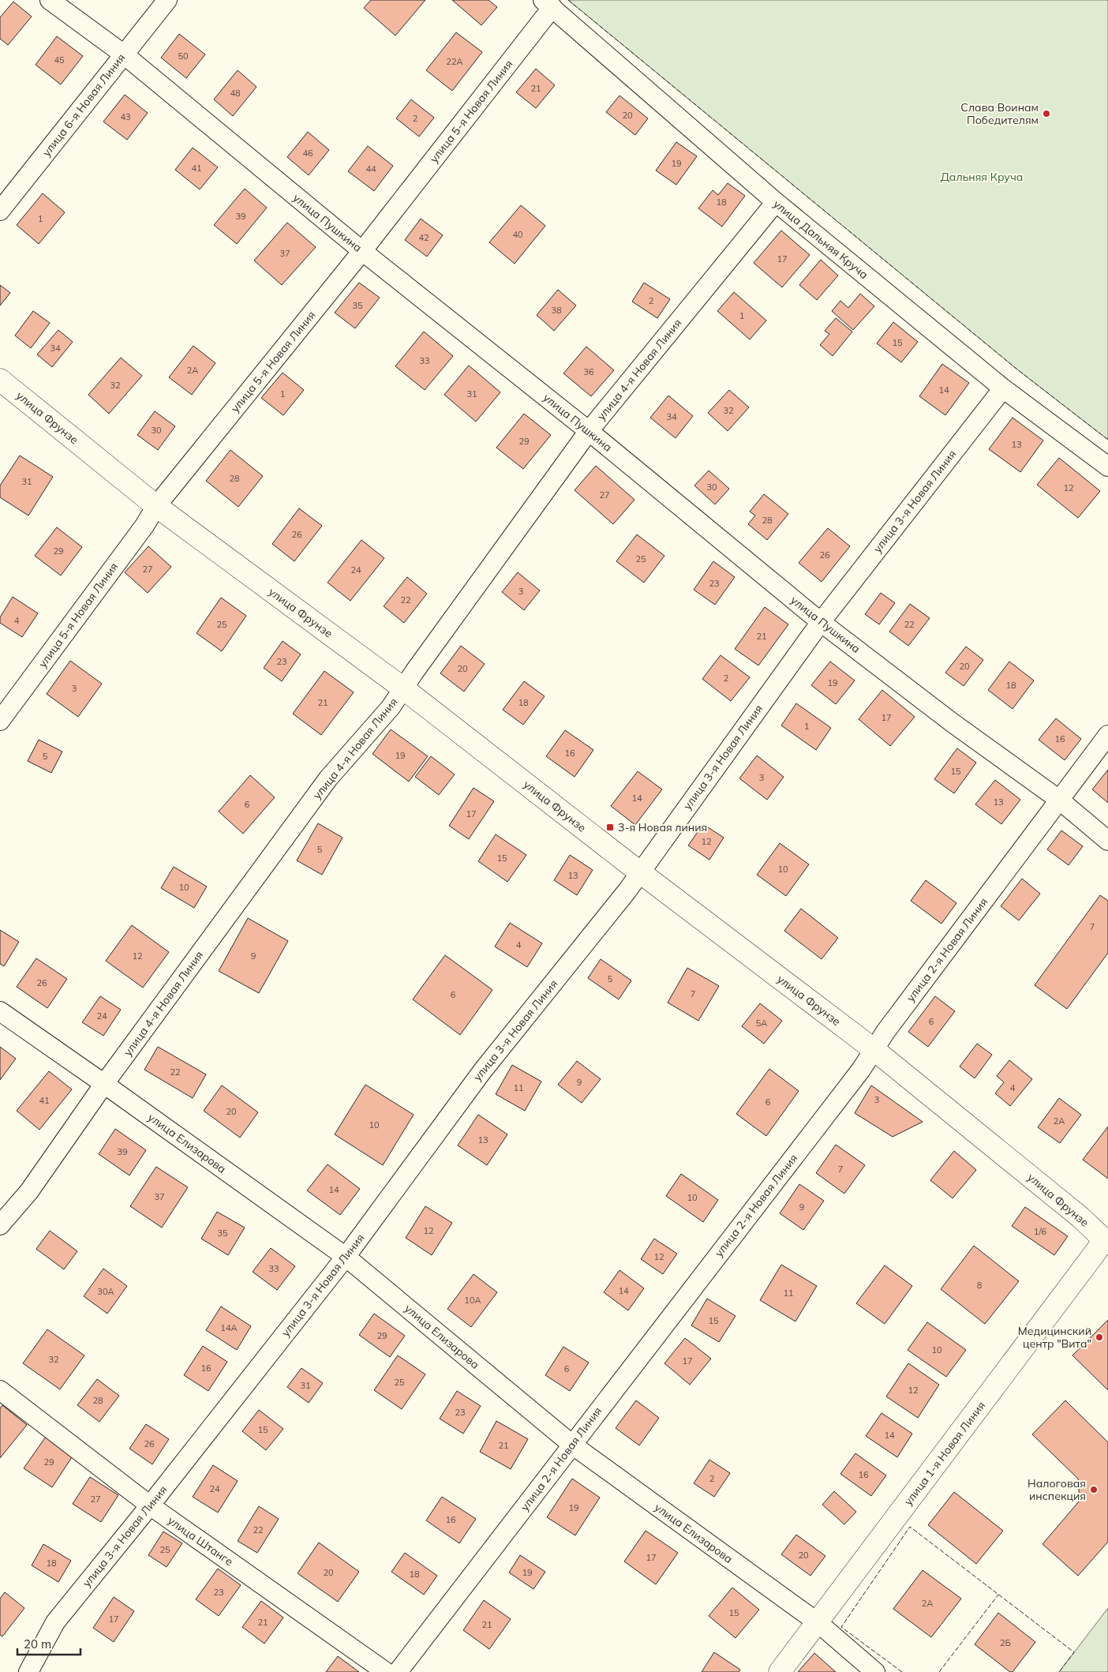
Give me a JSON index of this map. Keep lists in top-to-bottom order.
{
  "streets": {
    "main road": ["улица Фрунзе", "улица 1-я Новая Линия"],
    "street": [
      "улица 6-я Новая Линия",
      "улица 5-я Новая Линия",
      "улица Пушкина",
      "улица Дальняя Круча",
      "улица 4-я Новая Линия",
      "улица 3-я Новая Линия",
      "улица 2-я Новая Линия",
      "улица Елизарова",
      "улица Штанге"
    ]
  },
  "crossings": [
    ["улица 6-я Новая Линия", "улица Пушкина"],
    ["улица 5-я Новая Линия", "улица Пушкина"],
    ["улица 5-я Новая Линия", "улица Дальняя Круча"],
    ["улица 5-я Новая Линия", "улица Фрунзе"],
    ["улица Пушкина", "улица 4-я Новая Линия"],
    ["улица Пушкина", "улица 3-я Новая Линия"],
    ["улица Пушкина", "улица 2-я Новая Линия"],
    ["улица Дальняя Круча", "улица 4-я Новая Линия"],
    ["улица Дальняя Круча", "улица 3-я Новая Линия"],
    ["улица 4-я Новая Линия", "улица Фрунзе"],
    ["улица 4-я Новая Линия", "улица Елизарова"],
    ["улица Фрунзе", "улица 3-я Новая Линия"],
    ["улица Фрунзе", "улица 2-я Новая Линия"],
    ["улица Фрунзе", "улица 1-я Новая Линия"],
    ["улица 3-я Новая Линия", "улица Елизарова"],
    ["улица 3-я Новая Линия", "улица Штанге"],
    ["улица 2-я Новая Линия", "улица Елизарова"],
    ["улица Елизарова", "улица 1-я Новая Линия"]
  ],
  "parks": ["Дальняя Круча"],
  "places": {
    "other": ["Слава Воинам Победителям", "Медицинский центр \"Вита\"", "Налоговая инспекция"],
    "transit": ["3-я Новая линия"]
  },
  "house_numbers": [
    "50",
    "45",
    "22А",
    "21",
    "48",
    "20",
    "43",
    "2",
    "46",
    "19",
    "41",
    "44",
    "18",
    "39",
    "1",
    "40",
    "42",
    "37",
    "17",
    "2",
    "35",
    "38",
    "1",
    "15",
    "34",
    "33",
    "2А",
    "36",
    "32",
    "14",
    "1",
    "31",
    "32",
    "34",
    "30",
    "29",
    "13",
    "28",
    "31",
    "30",
    "12",
    "27",
    "28",
    "26",
    "29",
    "26",
    "25",
    "27",
    "24",
    "23",
    "3",
    "22",
    "4",
    "25",
    "22",
    "21",
    "23",
    "20",
    "20",
    "2",
    "19",
    "18",
    "3",
    "21",
    "18",
    "17",
    "1",
    "16",
    "16",
    "19",
    "5",
    "15",
    "3",
    "14",
    "13",
    "6",
    "17",
    "12",
    "5",
    "15",
    "10",
    "13",
    "10",
    "7",
    "4",
    "12",
    "9",
    "5",
    "26",
    "7",
    "6",
    "24",
    "6",
    "5А",
    "22",
    "9",
    "11",
    "4",
    "3",
    "41",
    "6",
    "20",
    "2А",
    "10",
    "13",
    "39",
    "7",
    "14",
    "37",
    "10",
    "9",
    "12",
    "1/6",
    "35",
    "12",
    "33",
    "8",
    "14",
    "30А",
    "11",
    "10А",
    "15",
    "14А",
    "29",
    "10",
    "32",
    "17",
    "16",
    "6",
    "25",
    "31",
    "12",
    "28",
    "23",
    "15",
    "14",
    "26",
    "21",
    "29",
    "16",
    "2",
    "24",
    "27",
    "19",
    "16",
    "22",
    "25",
    "20",
    "17",
    "18",
    "20",
    "19",
    "18",
    "23",
    "2А",
    "15",
    "17",
    "21",
    "21",
    "2Б"
  ],
  "scale_bar": "20 m"
}
